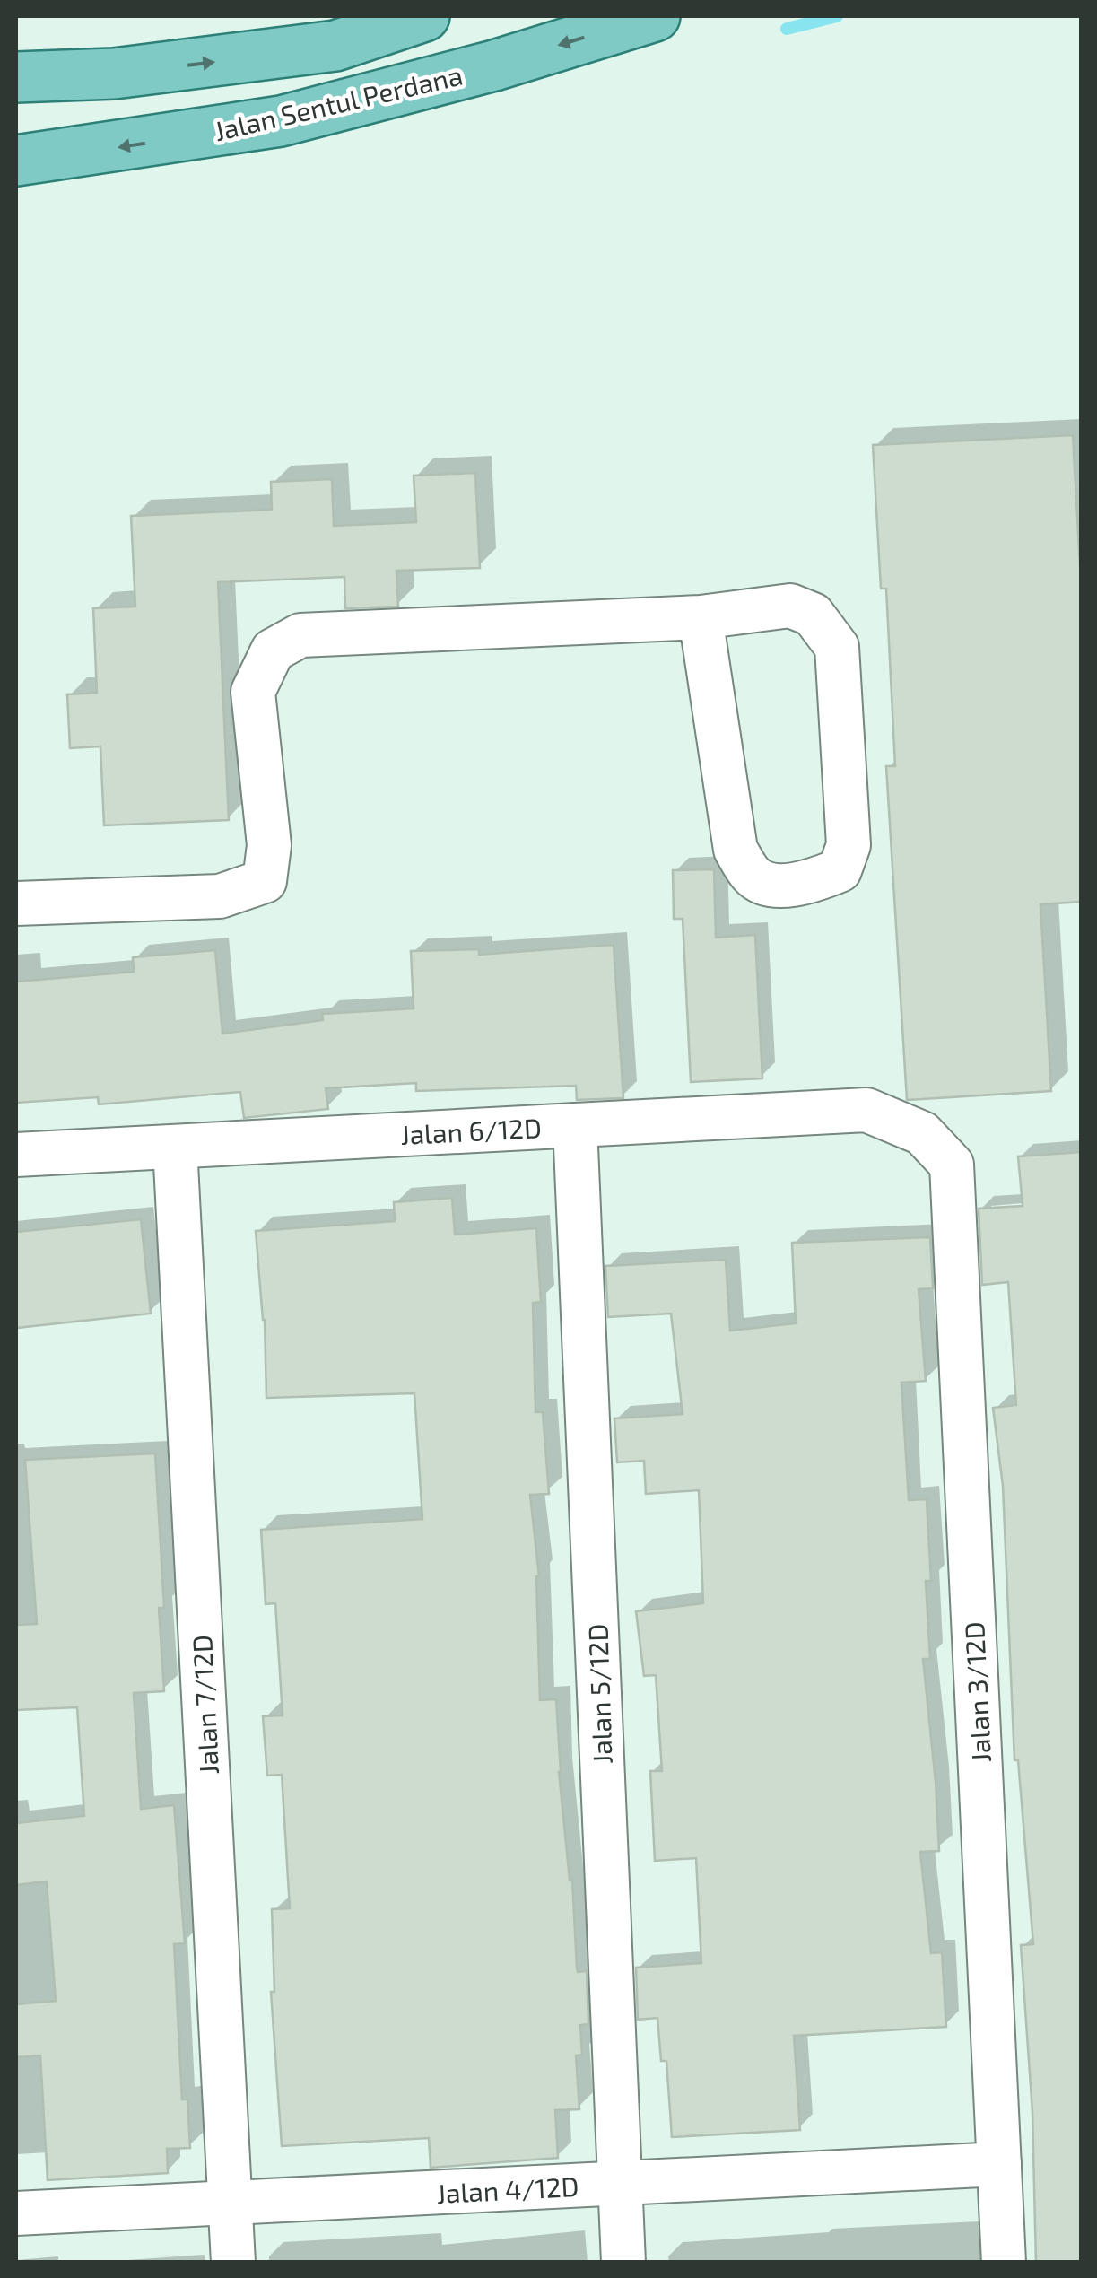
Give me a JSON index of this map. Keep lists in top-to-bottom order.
{
  "streets": {
    "main road": ["Jalan Sentul Perdana"],
    "street": [
      "Jalan 6/12D",
      "Jalan 3/12D",
      "Jalan 5/12D",
      "Jalan 7/12D",
      "Jalan 4/12D"
    ]
  },
  "crossings": [
    ["Jalan 6/12D", "Jalan 3/12D"],
    ["Jalan 6/12D", "Jalan 5/12D"],
    ["Jalan 6/12D", "Jalan 7/12D"],
    ["Jalan 3/12D", "Jalan 4/12D"],
    ["Jalan 5/12D", "Jalan 4/12D"],
    ["Jalan 7/12D", "Jalan 4/12D"]
  ]
}
